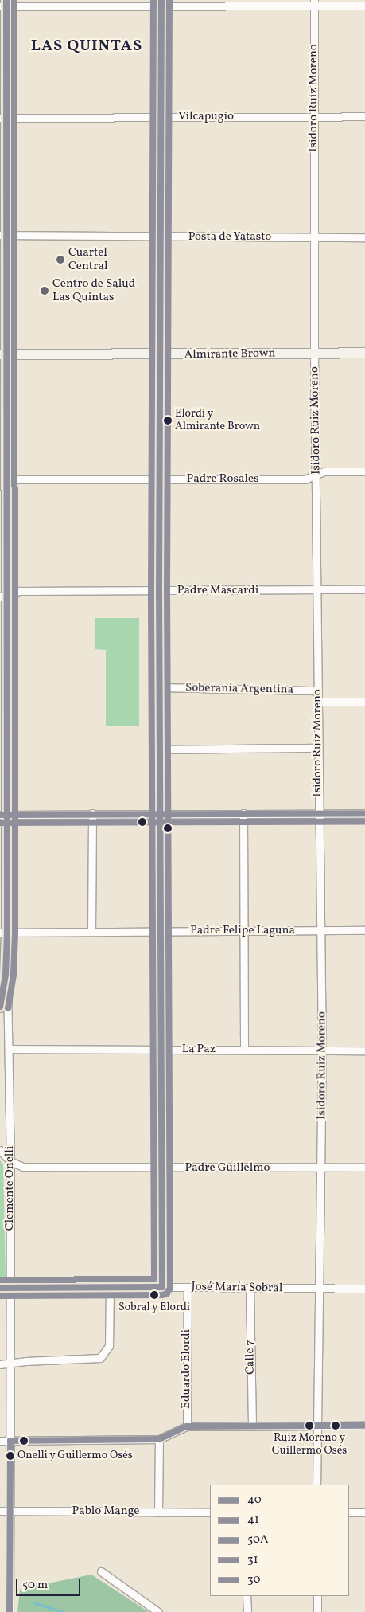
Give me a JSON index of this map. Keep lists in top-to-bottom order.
{
  "streets": {
    "main road": ["Clemente Onelli", "José María Sobral"],
    "street": [
      "Isidoro Ruiz Moreno",
      "Vilcapugio",
      "Posta de Yatasto",
      "Almirante Brown",
      "Padre Rosales",
      "Padre Mascardi",
      "Soberanía Argentina",
      "Padre Felipe Laguna",
      "La Paz",
      "Padre Guillelmo",
      "Calle 7",
      "Eduardo Elordi",
      "Pablo Mange"
    ]
  },
  "crossings": [
    ["Isidoro Ruiz Moreno", "Vilcapugio"],
    ["Isidoro Ruiz Moreno", "Posta de Yatasto"],
    ["Isidoro Ruiz Moreno", "Almirante Brown"],
    ["Isidoro Ruiz Moreno", "Padre Rosales"],
    ["Isidoro Ruiz Moreno", "Padre Mascardi"],
    ["Isidoro Ruiz Moreno", "Soberanía Argentina"],
    ["Isidoro Ruiz Moreno", "Padre Felipe Laguna"],
    ["Isidoro Ruiz Moreno", "La Paz"],
    ["Isidoro Ruiz Moreno", "Padre Guillelmo"],
    ["Isidoro Ruiz Moreno", "José María Sobral"],
    ["Vilcapugio", "Clemente Onelli"],
    ["Posta de Yatasto", "Clemente Onelli"],
    ["Almirante Brown", "Clemente Onelli"],
    ["Padre Rosales", "Clemente Onelli"],
    ["Padre Mascardi", "Clemente Onelli"],
    ["Padre Felipe Laguna", "Clemente Onelli"],
    ["La Paz", "Clemente Onelli"],
    ["Padre Guillelmo", "Clemente Onelli"],
    ["Clemente Onelli", "José María Sobral"],
    ["Clemente Onelli", "Pablo Mange"],
    ["José María Sobral", "Calle 7"],
    ["José María Sobral", "Eduardo Elordi"]
  ],
  "districts": ["LAS QUINTAS"],
  "places": [
    "Cuartel Central",
    "Centro de Salud Las Quintas",
    "Elordi y Almirante Brown",
    "Sobral y Elordi",
    "Ruiz Moreno y Guillermo Osés",
    "Onelli y Guillermo Osés"
  ],
  "lines": [
    "transit line 40",
    "transit line 41",
    "transit line 50A",
    "transit line 31",
    "transit line 30"
  ],
  "legend": [
    "40",
    "41",
    "50A",
    "31",
    "30"
  ],
  "scale_bar": "50 m"
}
